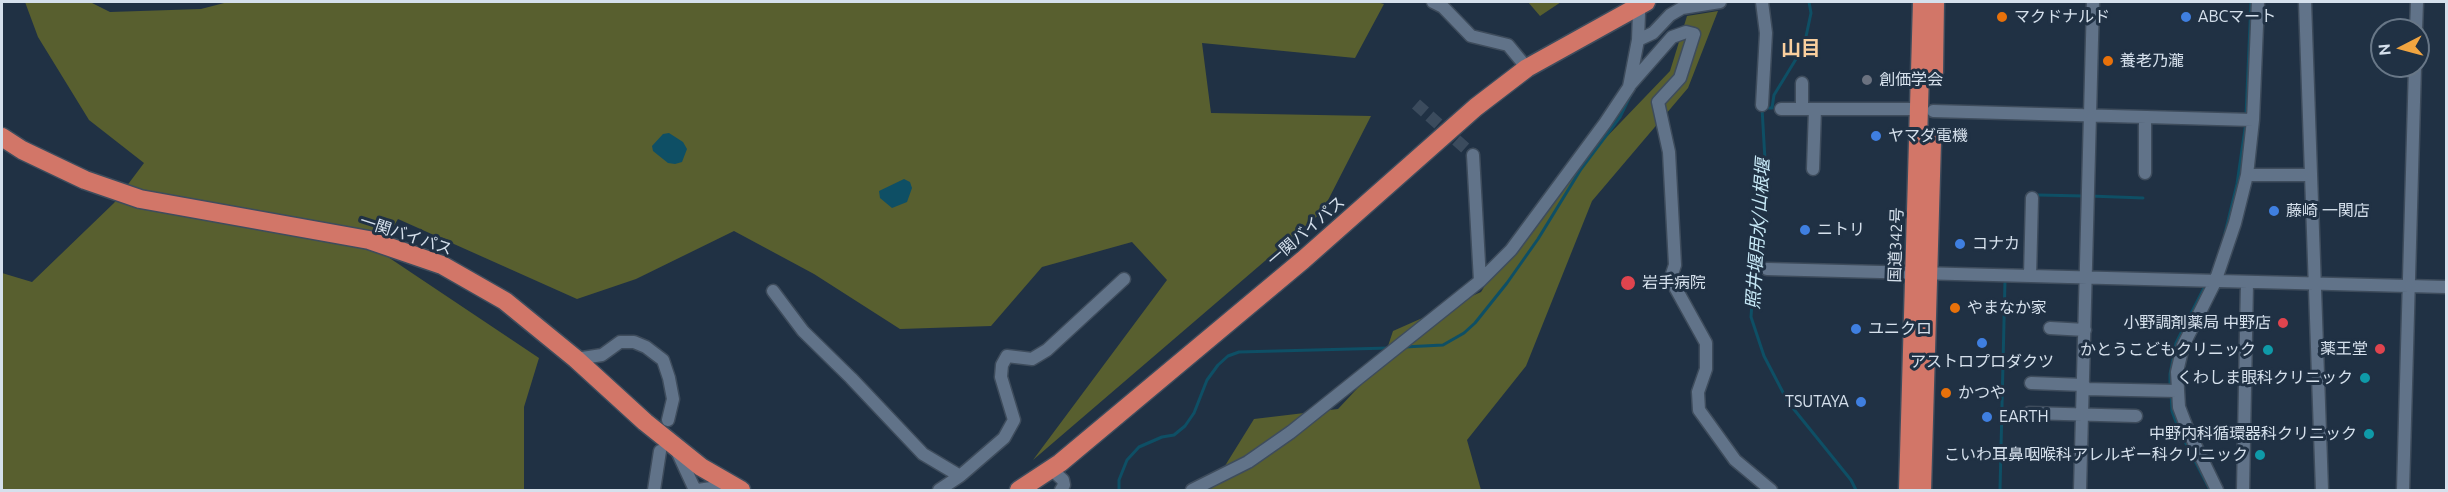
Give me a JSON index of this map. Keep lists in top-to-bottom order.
{
  "streets": {
    "highway": ["一関バイパス", "国道342号"]
  },
  "districts": ["山目"],
  "water": ["照井堰用水/山根堰"],
  "places": [
    "マクドナルド",
    "ABCマート",
    "養老乃瀧",
    "創価学会",
    "ヤマダ電機",
    "藤崎 一関店",
    "ニトリ",
    "コナカ",
    "岩手病院",
    "やまなか家",
    "小野調剤薬局 中野店",
    "ユニクロ",
    "アストロプロダクツ",
    "薬王堂",
    "かとうこどもクリニック",
    "くわしま眼科クリニック",
    "かつや",
    "TSUTAYA",
    "EARTH",
    "中野内科循環器科クリニック",
    "こいわ耳鼻咽喉科アレルギー科クリニック"
  ],
  "north": "left"
}
